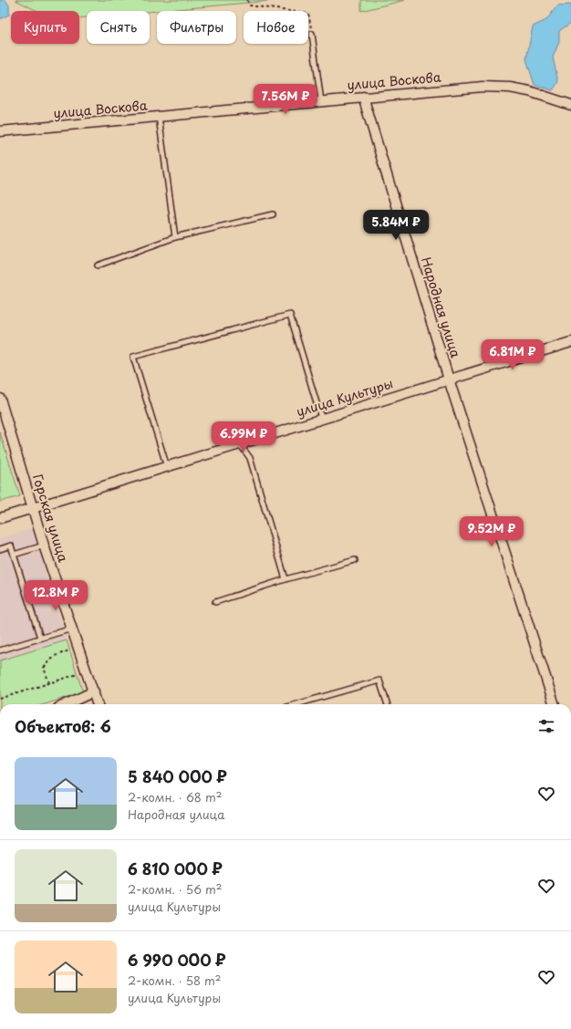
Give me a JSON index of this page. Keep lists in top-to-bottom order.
{
  "streets": {
    "street": [
      "улица Воскова",
      "Народная улица",
      "улица Культуры",
      "Горская улица"
    ]
  },
  "crossings": [
    ["улица Воскова", "Народная улица"],
    ["Народная улица", "улица Культуры"],
    ["улица Культуры", "Горская улица"]
  ],
  "page": {
    "chip": [
      "Купить",
      "Снять",
      "Фильтры",
      "Новое"
    ],
    "price": [
      "7.56M ₽",
      "5.84M ₽",
      "6.81M ₽",
      "6.99M ₽",
      "9.52M ₽",
      "12.8M ₽"
    ],
    "heading": "Объектов: 6",
    "list": [
      {
        "name": "5 840 000 ₽",
        "note": "2-комн. · 68 m² · Народная улица"
      },
      {
        "name": "6 810 000 ₽",
        "note": "2-комн. · 56 m² · улица Культуры"
      },
      {
        "name": "6 990 000 ₽",
        "note": "2-комн. · 58 m² · улица Культуры"
      }
    ]
  }
}
